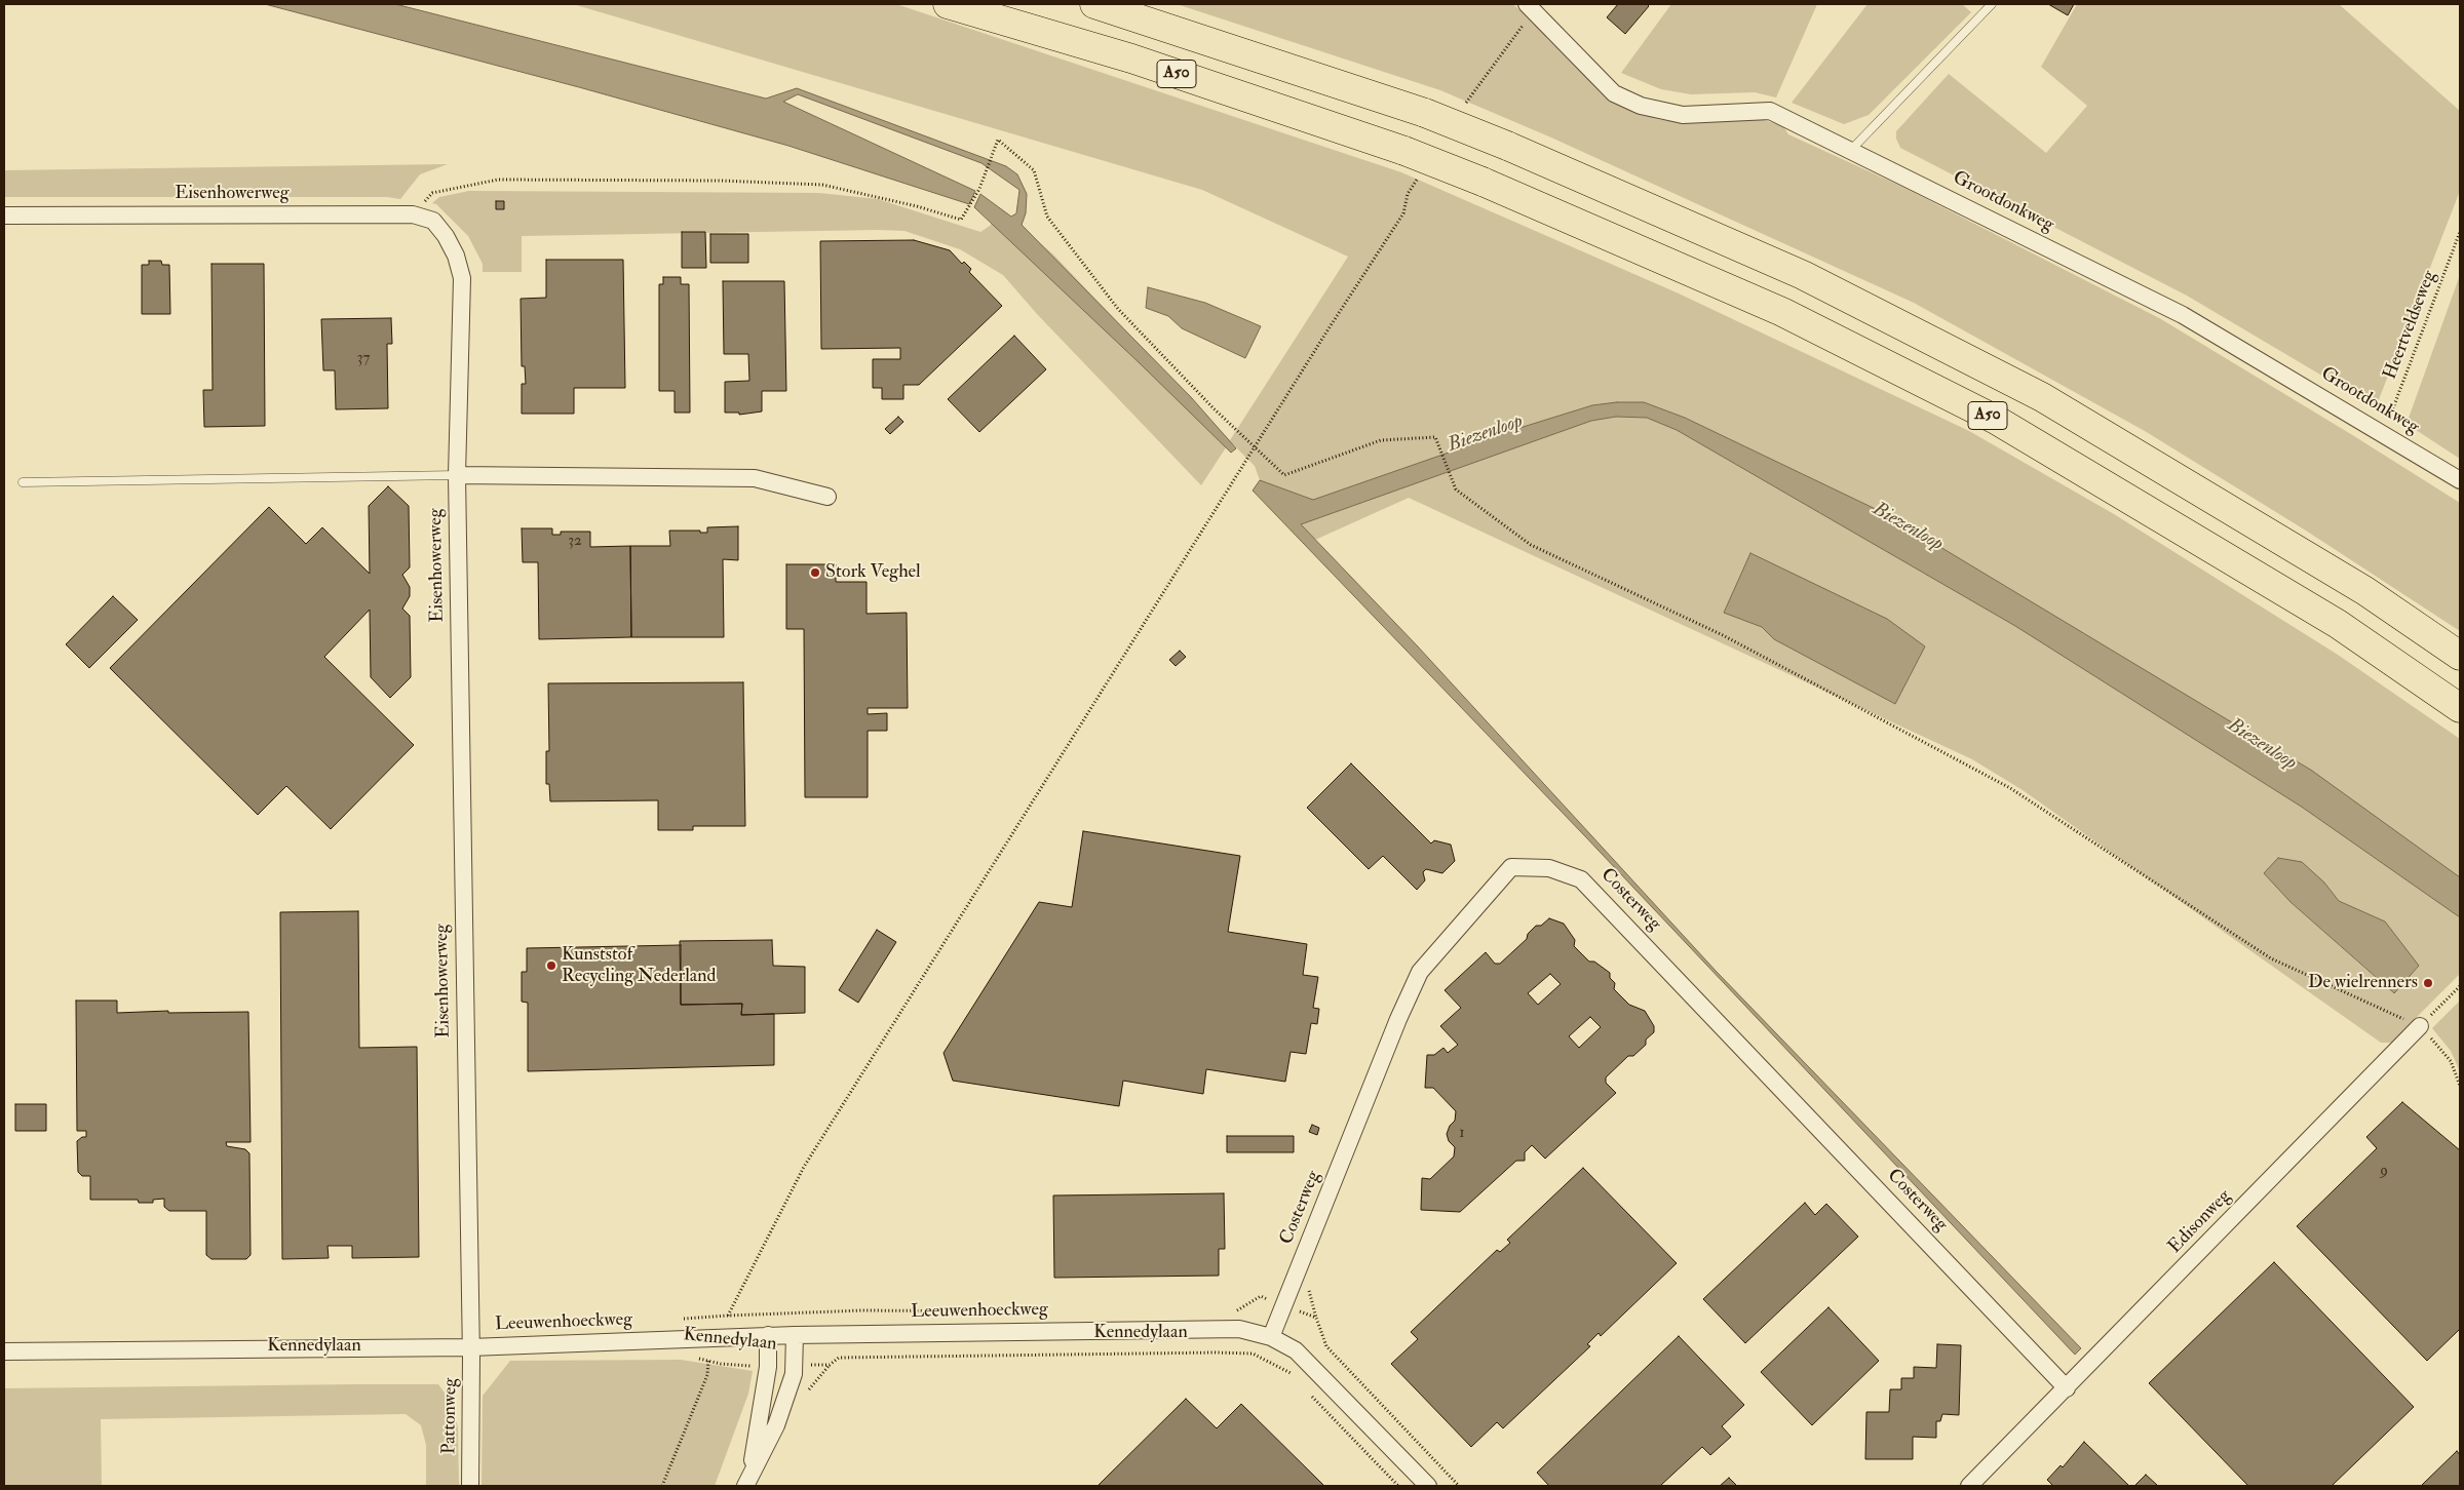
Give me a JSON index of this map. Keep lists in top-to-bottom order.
{
  "streets": {
    "highway": ["A50"],
    "street": [
      "Eisenhowerweg",
      "Grootdonkweg",
      "Costerweg",
      "Edisonweg",
      "Leeuwenhoeckweg",
      "Kennedylaan",
      "Pattonweg"
    ],
    "path": ["Heertveldseweg"]
  },
  "crossings": [
    ["Eisenhowerweg", "Leeuwenhoeckweg"],
    ["Eisenhowerweg", "Kennedylaan"],
    ["Eisenhowerweg", "Pattonweg"],
    ["Costerweg", "Edisonweg"],
    ["Costerweg", "Leeuwenhoeckweg"],
    ["Leeuwenhoeckweg", "Kennedylaan"],
    ["Leeuwenhoeckweg", "Pattonweg"],
    ["Kennedylaan", "Pattonweg"]
  ],
  "water": ["Biezenloop"],
  "places": ["Stork Veghel", "Kunststof Recycling Nederland", "De wielrenners"],
  "house_numbers": [
    "37",
    "32",
    "1",
    "9"
  ]
}
